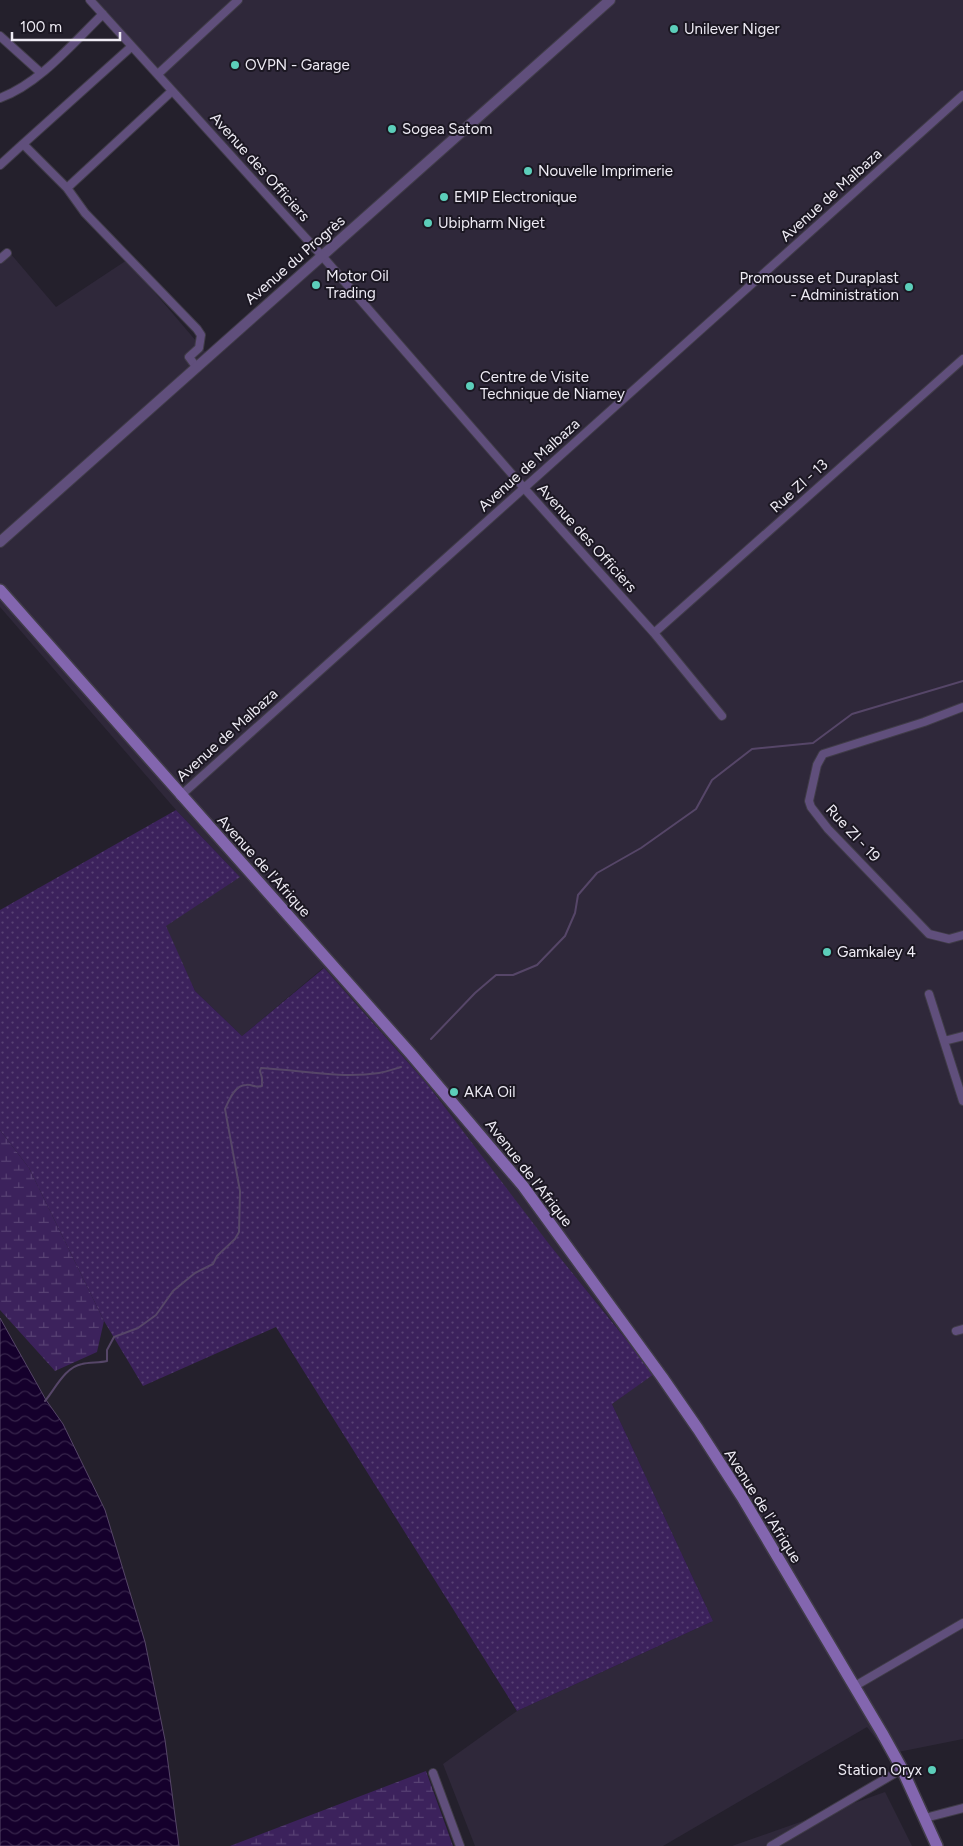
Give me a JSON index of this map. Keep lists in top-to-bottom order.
{
  "streets": {
    "main road": ["Avenue de l'Afrique"],
    "street": [
      "Avenue des Officiers",
      "Avenue de Malbaza",
      "Avenue du Progrès",
      "Rue ZI - 13",
      "Rue ZI - 19"
    ]
  },
  "crossings": [
    ["Avenue des Officiers", "Avenue de Malbaza"],
    ["Avenue des Officiers", "Avenue du Progrès"],
    ["Avenue des Officiers", "Rue ZI - 13"],
    ["Avenue de Malbaza", "Avenue de l'Afrique"]
  ],
  "places": [
    "Unilever Niger",
    "OVPN - Garage",
    "Sogea Satom",
    "Nouvelle Imprimerie",
    "EMIP Electronique",
    "Ubipharm Niget",
    "Motor Oil Trading",
    "Promousse et Duraplast - Administration",
    "Centre de Visite Technique de Niamey",
    "Gamkaley 4",
    "AKA Oil",
    "Station Oryx"
  ],
  "scale_bar": "100 m"
}
